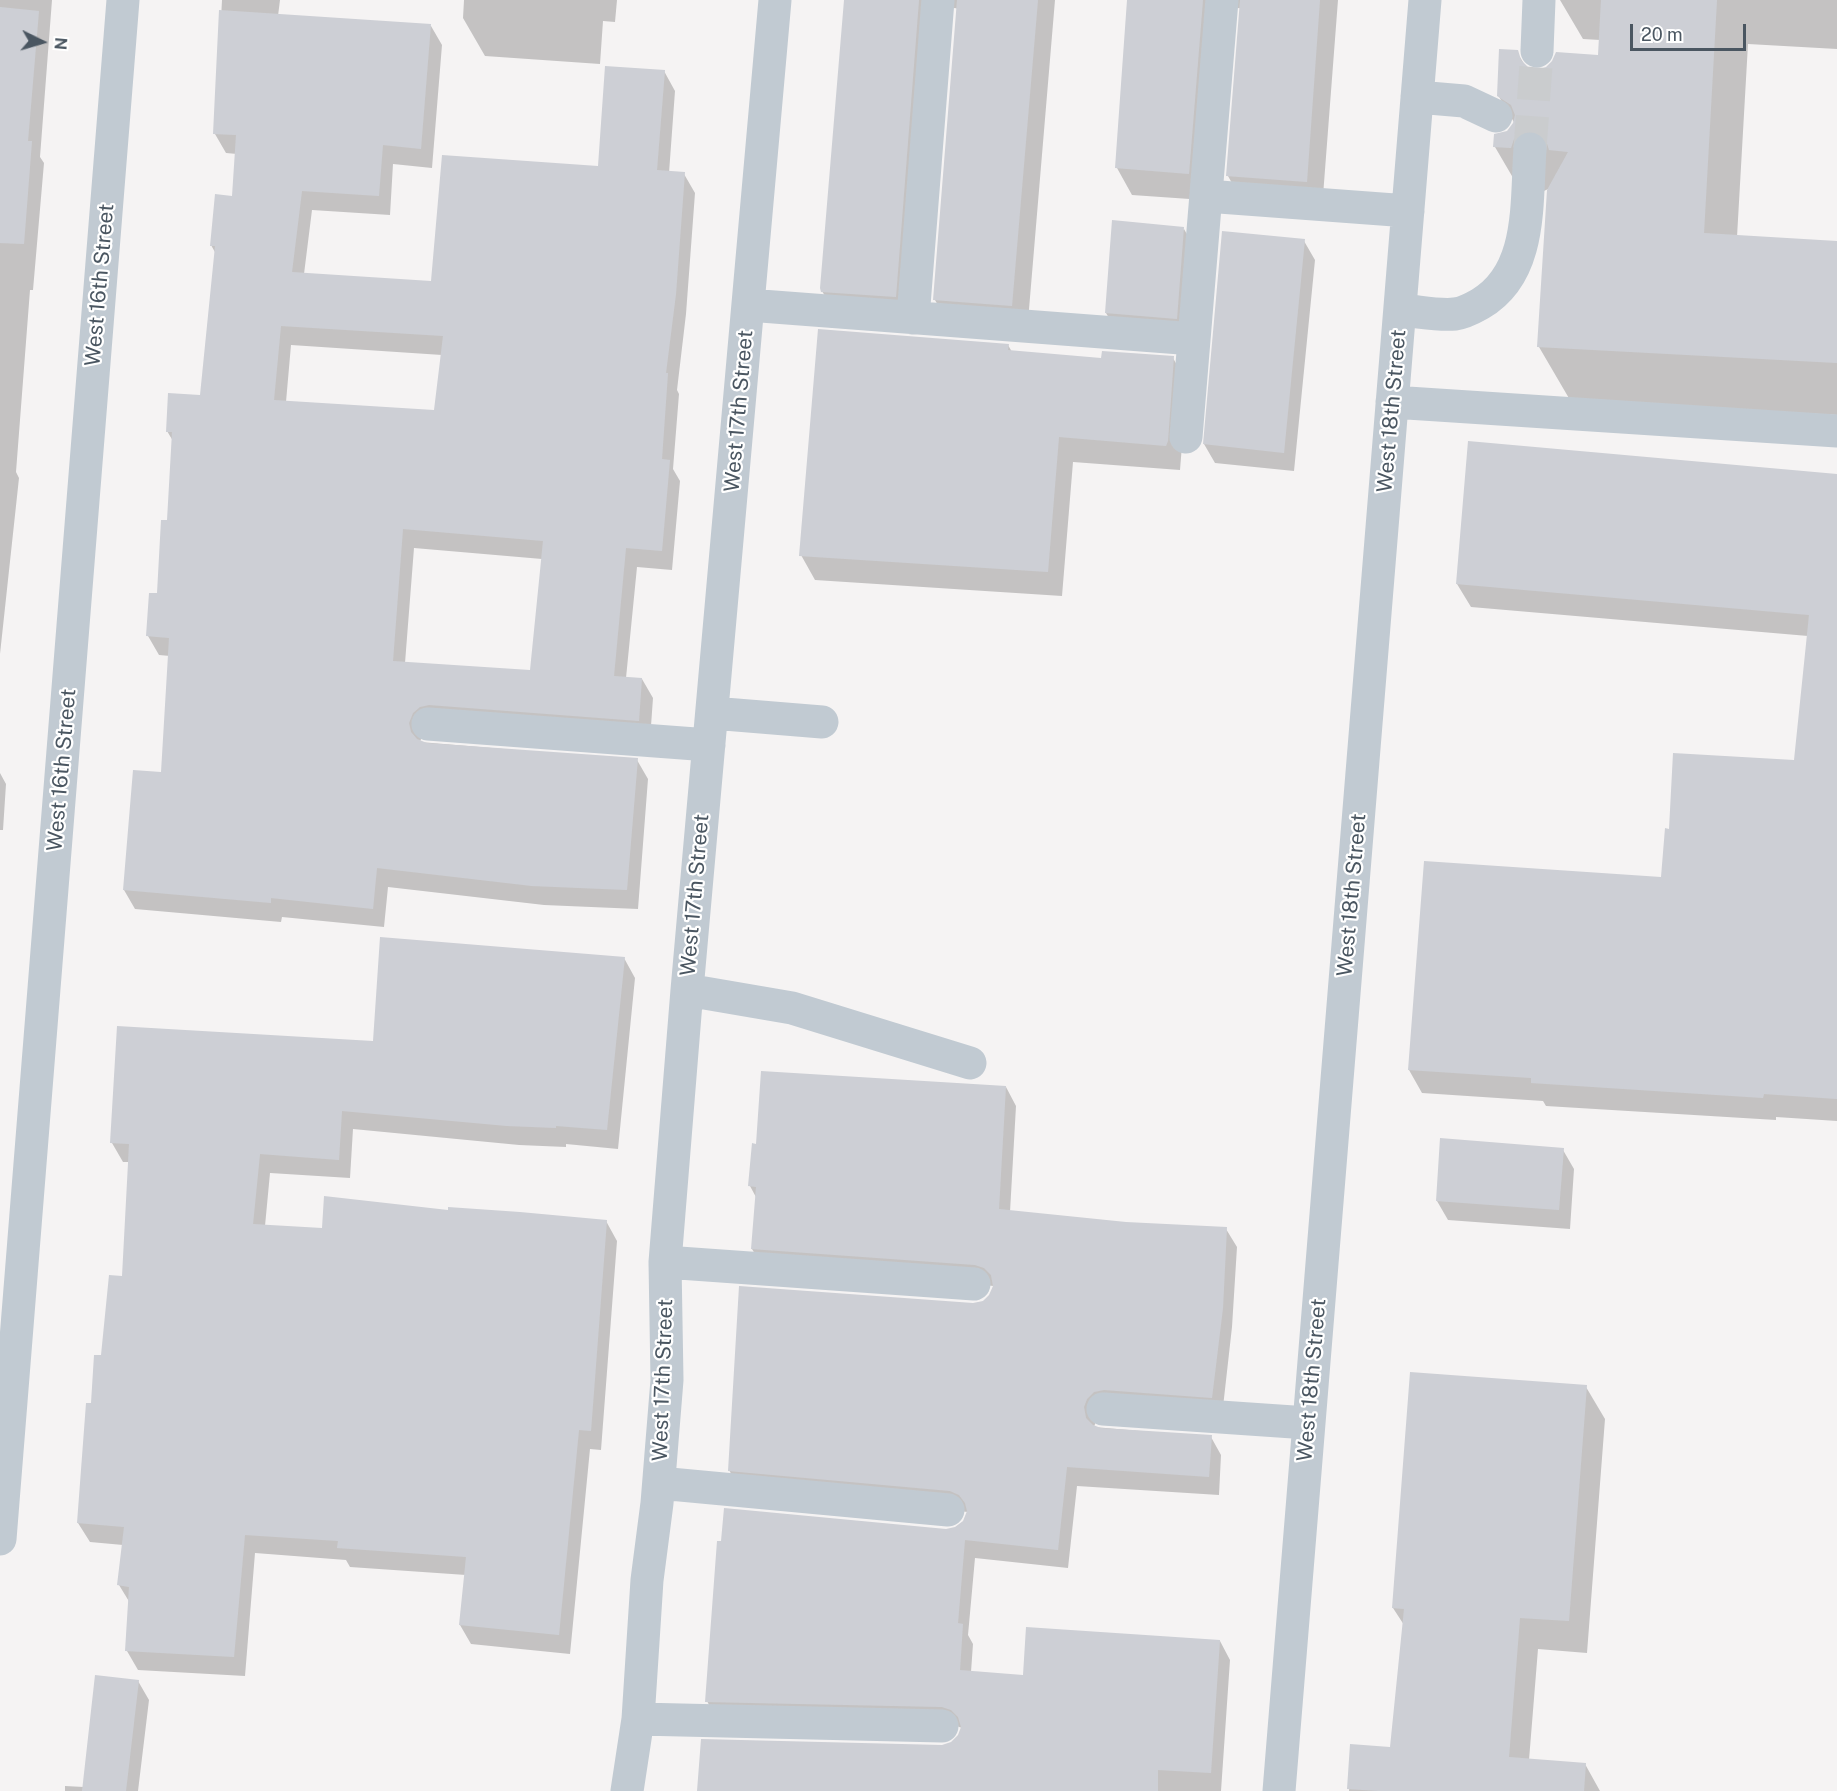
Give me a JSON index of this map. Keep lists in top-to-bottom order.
{
  "streets": {
    "street": ["West 16th Street", "West 17th Street", "West 18th Street"]
  },
  "scale_bar": "20 m",
  "north": "right"
}
